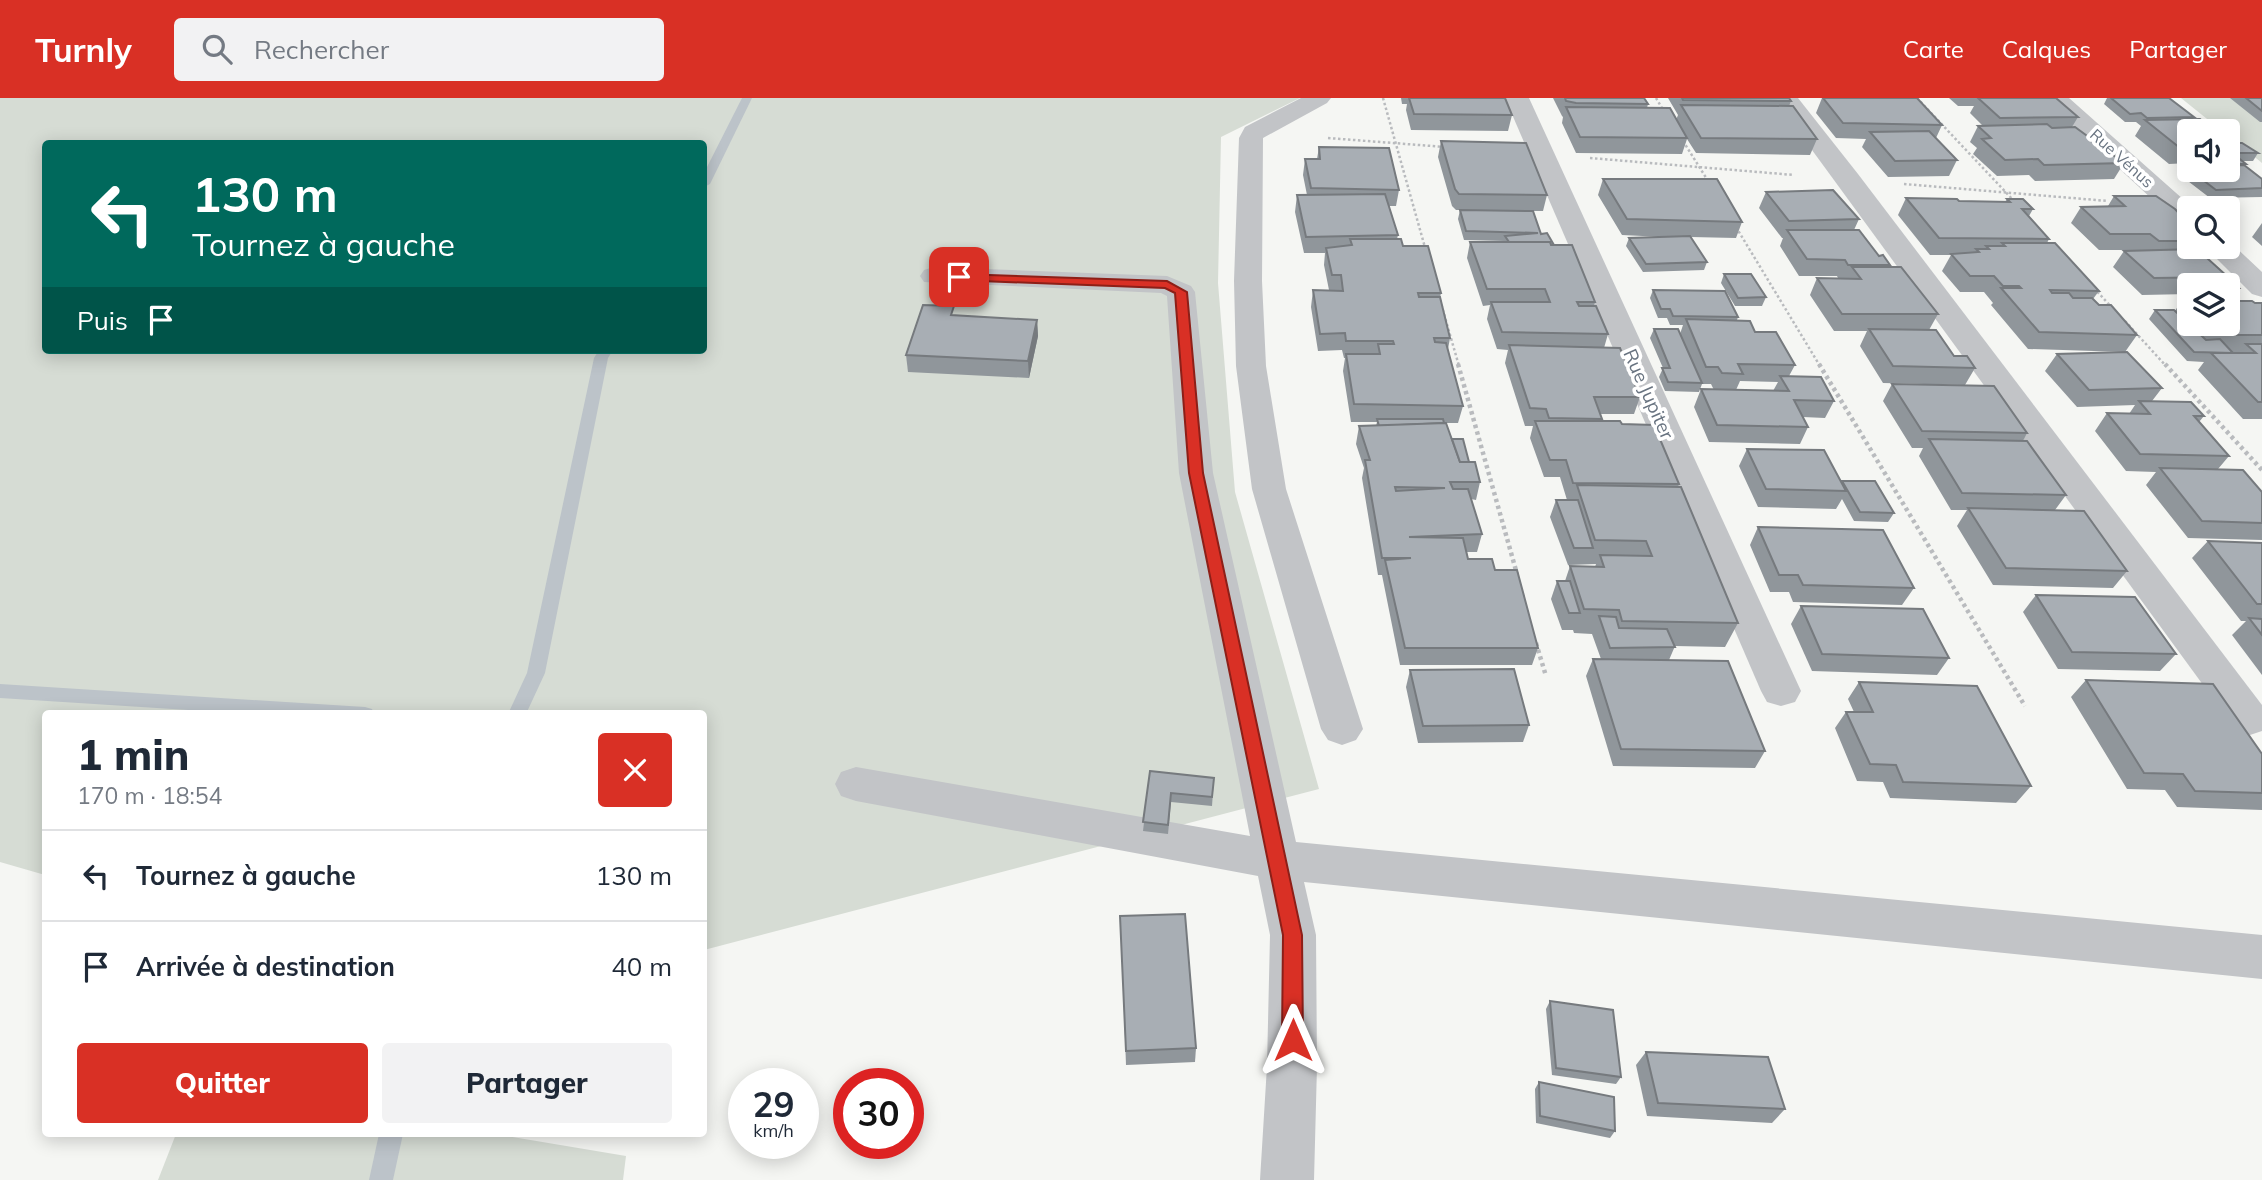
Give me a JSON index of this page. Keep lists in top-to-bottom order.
{
  "streets": {
    "street": ["Rue Vénus", "Rue Jupiter"]
  },
  "page": {
    "header": "Turnly",
    "search": "Rechercher",
    "nav": ["Carte", "Calques", "Partager"],
    "turn": ["130 m", "Tournez à gauche"],
    "then": "Puis",
    "heading": ["1 min", "170 m · 18:54"],
    "list": [
      {
        "name": "Tournez à gauche",
        "value": "130 m"
      },
      {
        "name": "Arrivée à destination",
        "value": "40 m"
      }
    ],
    "buttons": ["Quitter", "Partager"],
    "speed": "29 km/h",
    "limit": "30"
  }
}
